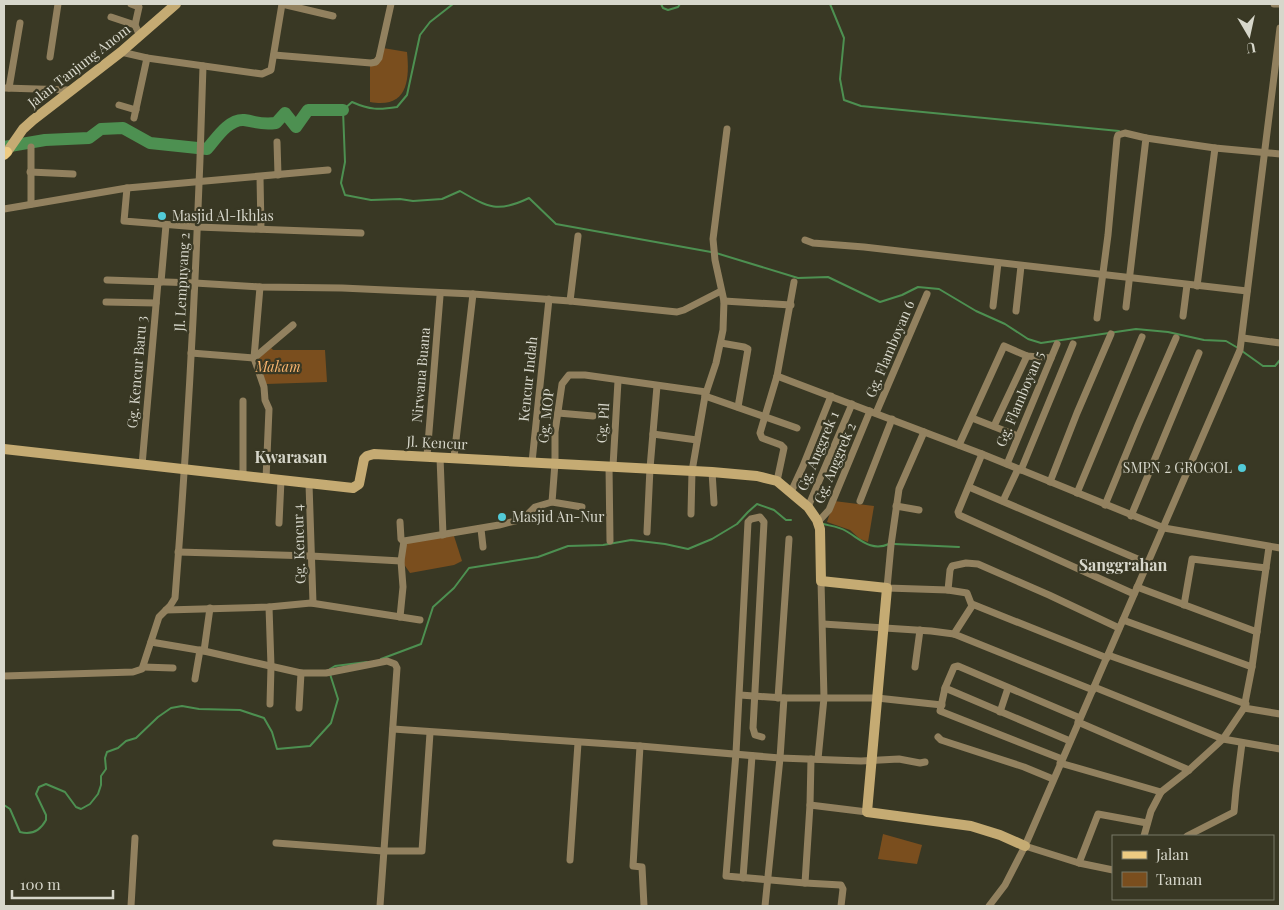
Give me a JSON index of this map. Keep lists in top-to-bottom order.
{
  "streets": {
    "street": [
      "Jalan Tanjung Anom",
      "Jl. Lempuyang 2",
      "Gg. Flamboyan 6",
      "Gg. Kencur Baru 3",
      "Nirwana Buana",
      "Kencur Indah",
      "Gg. Flamboyan 5",
      "Gg. MOP",
      "Gg. Pil",
      "Jl. Kencur",
      "Gg. Anggrek 1",
      "Gg. Anggrek 2",
      "Gg. Kencur 4"
    ]
  },
  "crossings": [
    ["Jl. Lempuyang 2", "Jl. Kencur"],
    ["Gg. Flamboyan 6", "Gg. Anggrek 2"],
    ["Gg. Kencur Baru 3", "Jl. Kencur"],
    ["Nirwana Buana", "Jl. Kencur"],
    ["Kencur Indah", "Jl. Kencur"],
    ["Gg. MOP", "Gg. Pil"],
    ["Gg. MOP", "Jl. Kencur"],
    ["Gg. Pil", "Jl. Kencur"],
    ["Jl. Kencur", "Gg. Anggrek 1"],
    ["Jl. Kencur", "Gg. Anggrek 2"],
    ["Jl. Kencur", "Gg. Kencur 4"]
  ],
  "districts": ["Kwarasan", "Sanggrahan"],
  "parks": ["Makam"],
  "places": ["Masjid Al-Ikhlas", "SMPN 2 GROGOL", "Masjid An-Nur"],
  "legend": ["Jalan", "Taman"],
  "scale_bar": "100 m",
  "north": "bottom"
}
